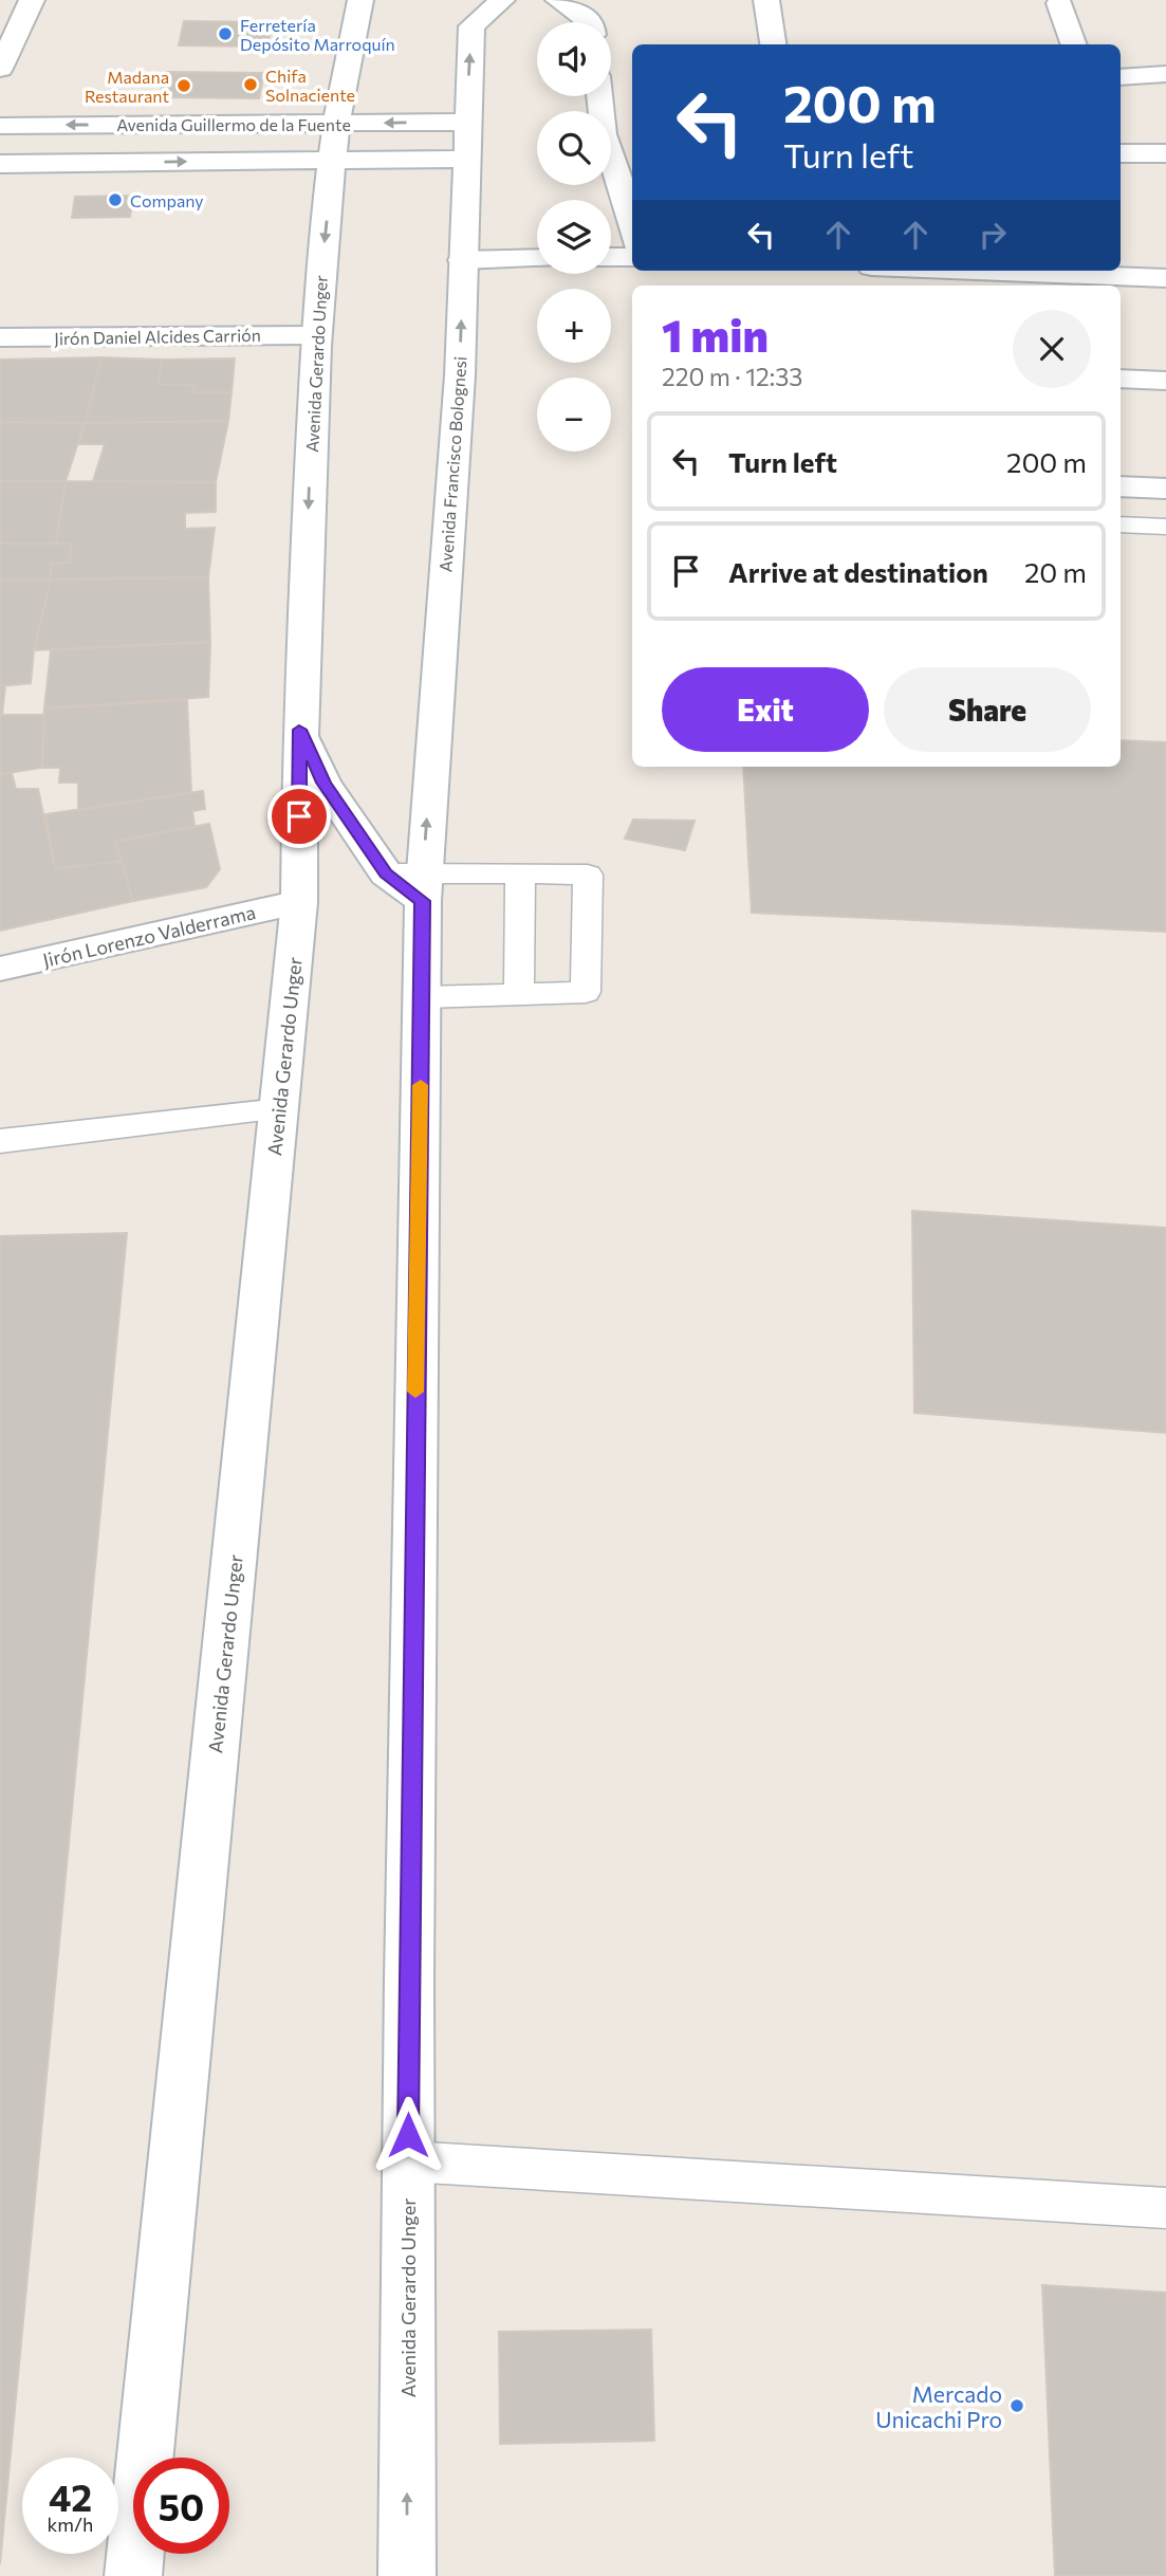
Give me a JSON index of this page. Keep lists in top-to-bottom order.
{
  "streets": {
    "main road": [
      "Avenida Guillermo de la Fuente",
      "Jirón Daniel Alcides Carrión",
      "Avenida Gerardo Unger",
      "Avenida Francisco Bolognesi",
      "Jirón Lorenzo Valderrama"
    ]
  },
  "crossings": [
    ["Avenida Guillermo de la Fuente", "Avenida Gerardo Unger"],
    ["Avenida Guillermo de la Fuente", "Avenida Francisco Bolognesi"],
    ["Jirón Daniel Alcides Carrión", "Avenida Gerardo Unger"],
    ["Avenida Gerardo Unger", "Avenida Francisco Bolognesi"],
    ["Avenida Gerardo Unger", "Jirón Lorenzo Valderrama"]
  ],
  "one_way": ["Avenida Francisco Bolognesi"],
  "places": [
    "Ferretería Depósito Marroquín",
    "Chifa Solnaciente",
    "Madana Restaurant",
    "Company",
    "Mercado Unicachi Pro"
  ],
  "page": {
    "map_buttons": ["+", "−"],
    "turn": ["200 m", "Turn left"],
    "heading": ["1 min", "220 m · 12:33"],
    "list": [
      {
        "name": "Turn left",
        "value": "200 m"
      },
      {
        "name": "Arrive at destination",
        "value": "20 m"
      }
    ],
    "buttons": ["Exit", "Share"],
    "speed": "42 km/h",
    "limit": "50"
  }
}
